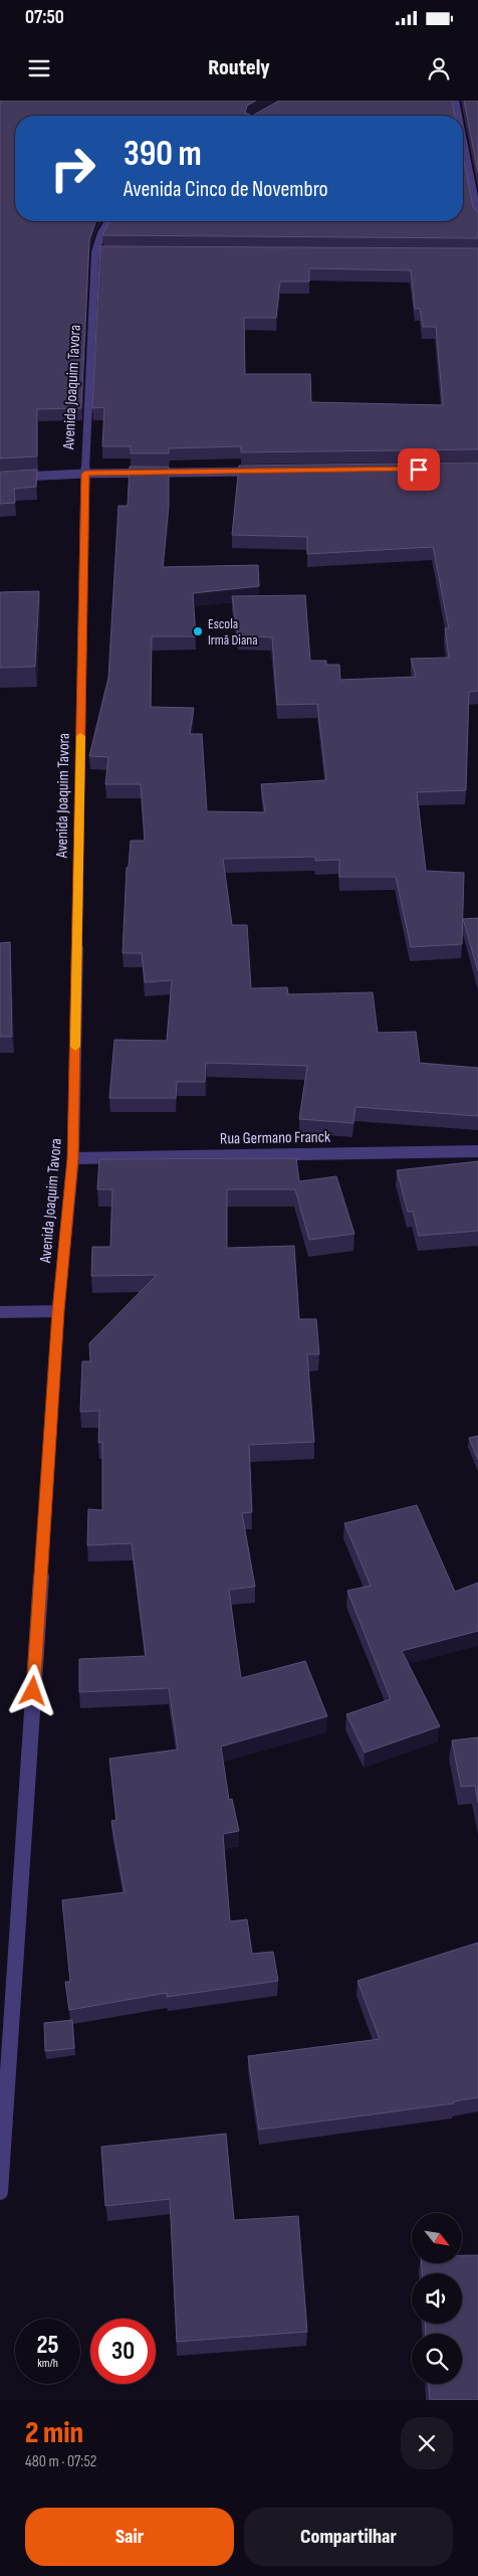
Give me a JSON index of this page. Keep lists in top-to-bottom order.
{
  "streets": {
    "street": ["Avenida Joaquim Tavora", "Rua Germano Franck"]
  },
  "crossings": [
    ["Avenida Joaquim Tavora", "Rua Germano Franck"]
  ],
  "places": ["Escola Irmã Diana"],
  "north": "bottom right",
  "page": {
    "status": "07:50",
    "header": "Routely",
    "turn": ["390 m", "Avenida Cinco de Novembro"],
    "speed": "25 km/h",
    "limit": "30",
    "heading": ["2 min", "480 m · 07:52"],
    "buttons": ["Sair", "Compartilhar"]
  }
}
